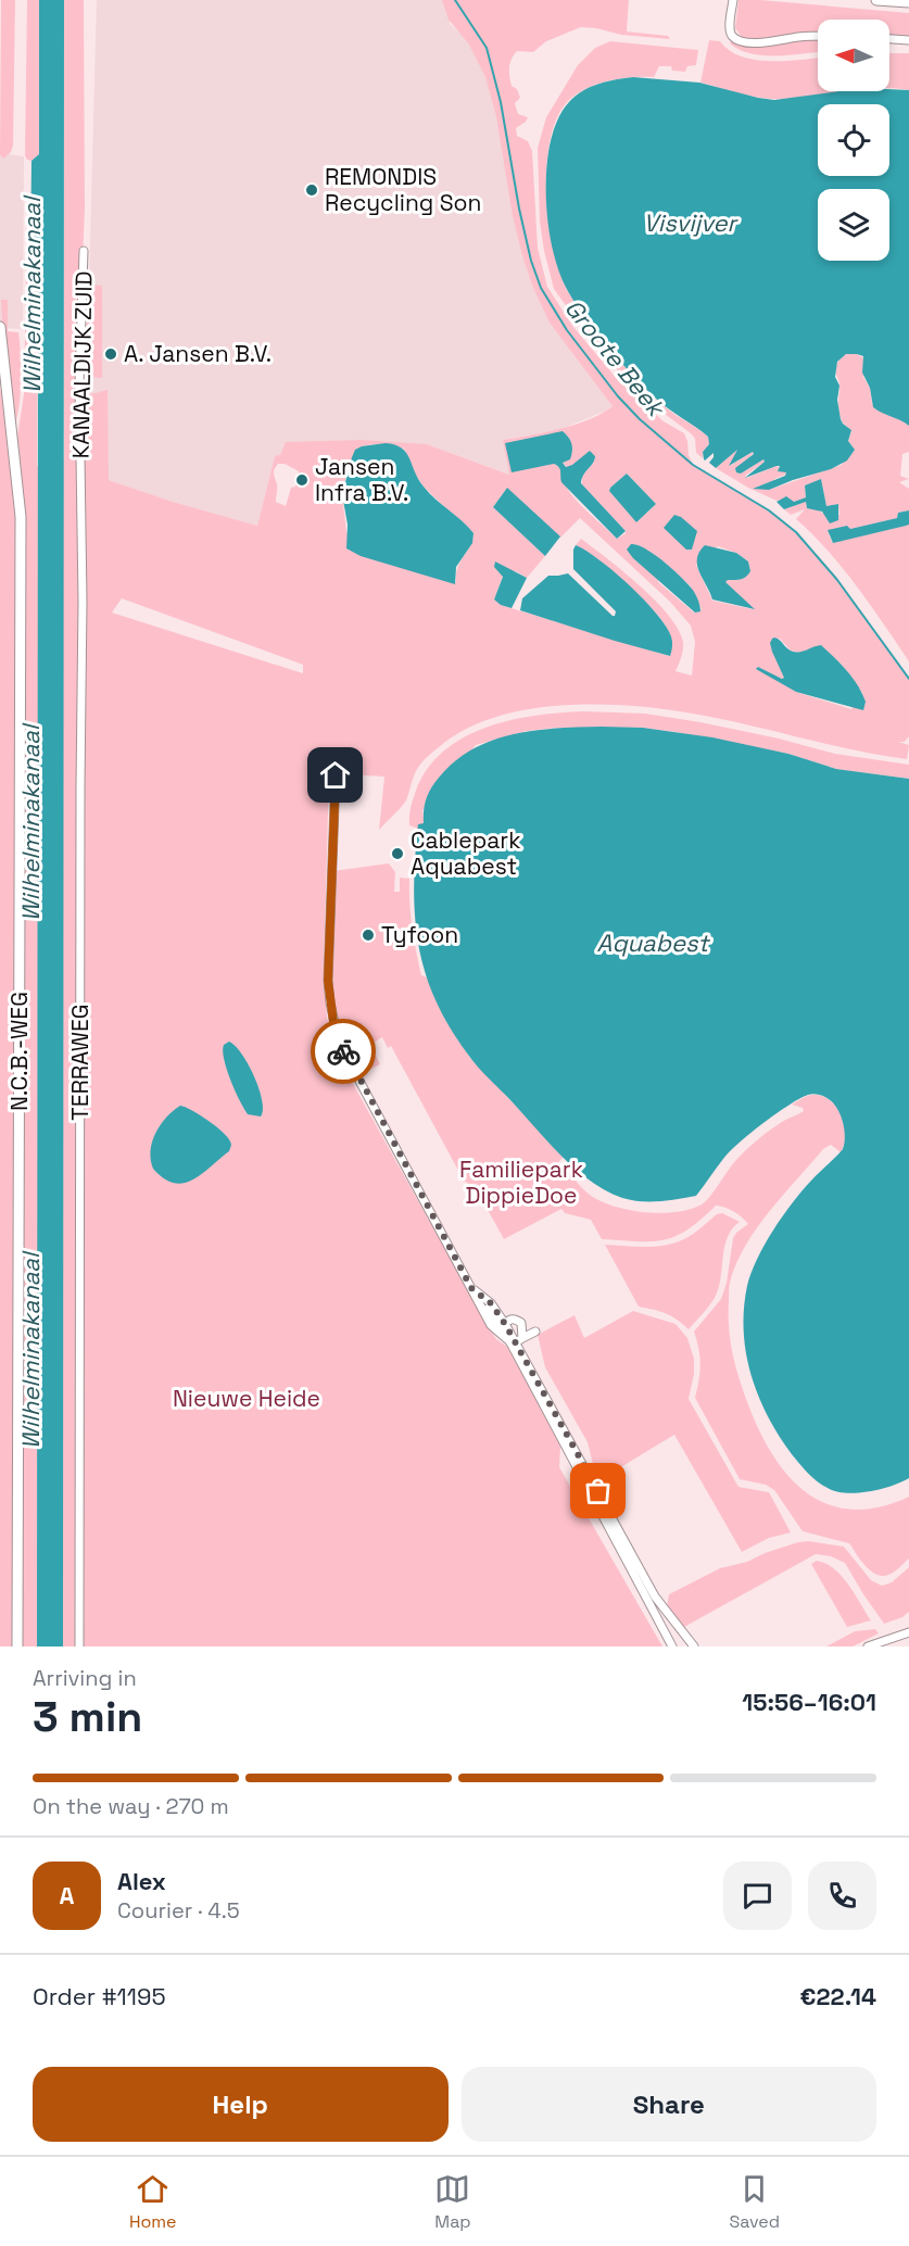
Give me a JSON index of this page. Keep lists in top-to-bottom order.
{
  "streets": {
    "street": ["KANAALDIJK ZUID", "N.C.B.-WEG", "TERRAWEG"]
  },
  "crossings": [
    ["KANAALDIJK ZUID", "TERRAWEG"]
  ],
  "water": [
    "Visvijver",
    "Wilhelminakanaal",
    "Groote Beek",
    "Aquabest"
  ],
  "parks": ["Familiepark DippieDoe", "Nieuwe Heide"],
  "places": [
    "REMONDIS Recycling Son",
    "A. Jansen B.V.",
    "Jansen Infra B.V.",
    "Cablepark Aquabest",
    "Tyfoon"
  ],
  "north": "left",
  "page": {
    "heading": ["3 min", "Arriving in", "15:56–16:01"],
    "panel": [
      "Alex",
      "Courier · 4.5",
      "Order #1195",
      "€22.14"
    ],
    "bar": "On the way · 270 m",
    "round": "A",
    "buttons": ["Help", "Share"],
    "tabs": ["Home", "Map", "Saved"]
  }
}
